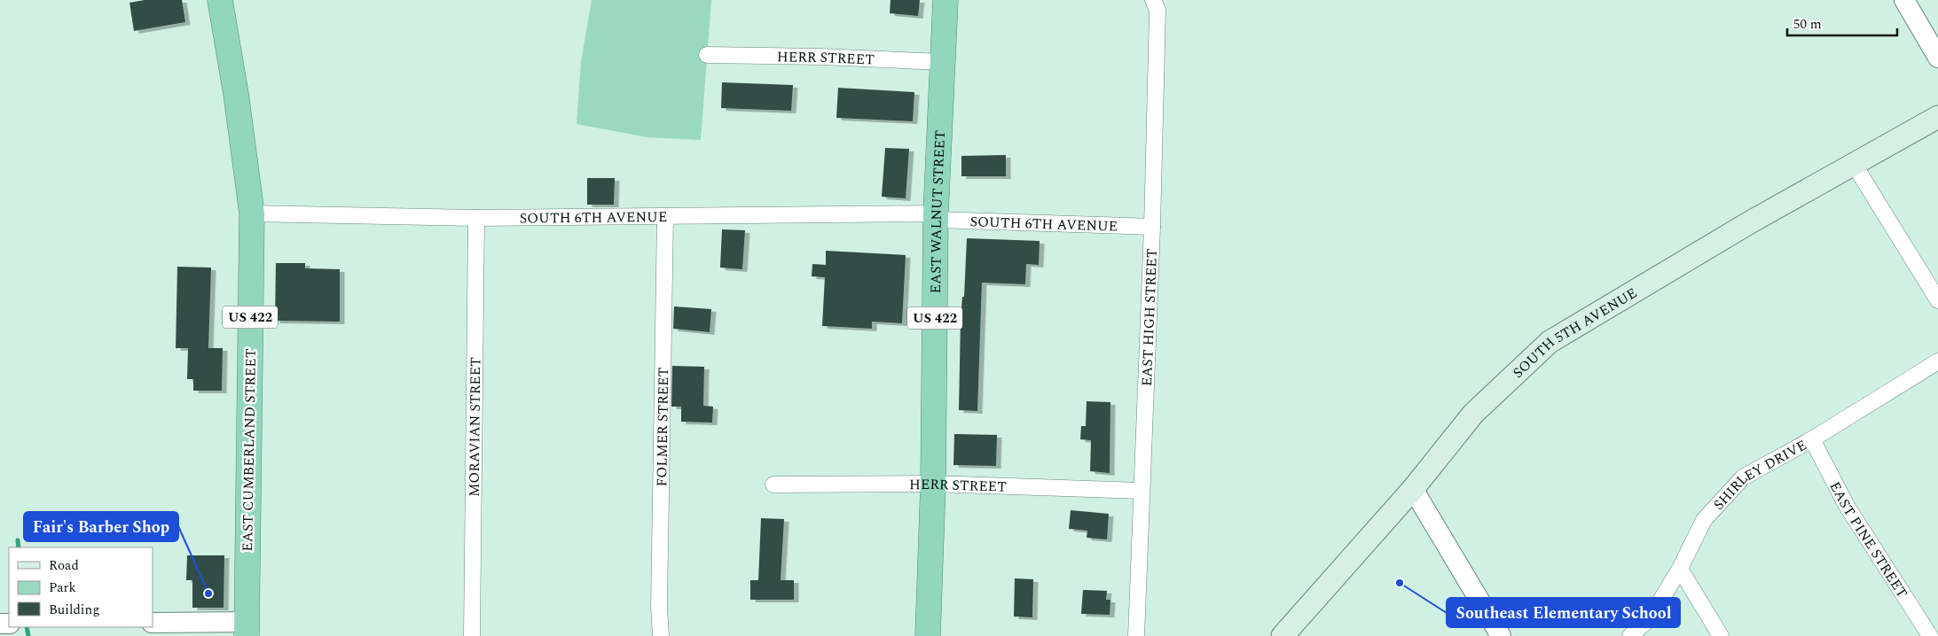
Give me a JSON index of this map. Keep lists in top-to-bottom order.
{
  "streets": {
    "highway": ["EAST WALNUT STREET", "US 422", "EAST CUMBERLAND STREET"],
    "main road": ["SOUTH 5TH AVENUE"],
    "street": [
      "HERR STREET",
      "SOUTH 6TH AVENUE",
      "EAST HIGH STREET",
      "FOLMER STREET",
      "MORAVIAN STREET",
      "SHIRLEY DRIVE",
      "EAST PINE STREET"
    ]
  },
  "crossings": [
    ["HERR STREET", "EAST WALNUT STREET"],
    ["HERR STREET", "EAST HIGH STREET"],
    ["EAST WALNUT STREET", "SOUTH 6TH AVENUE"],
    ["SOUTH 6TH AVENUE", "EAST HIGH STREET"],
    ["SOUTH 6TH AVENUE", "FOLMER STREET"],
    ["SOUTH 6TH AVENUE", "MORAVIAN STREET"],
    ["SOUTH 6TH AVENUE", "EAST CUMBERLAND STREET"],
    ["SHIRLEY DRIVE", "EAST PINE STREET"]
  ],
  "places": ["Southeast Elementary School", "Fair's Barber Shop"],
  "legend": ["Road", "Park", "Building"],
  "scale_bar": "50 m"
}
